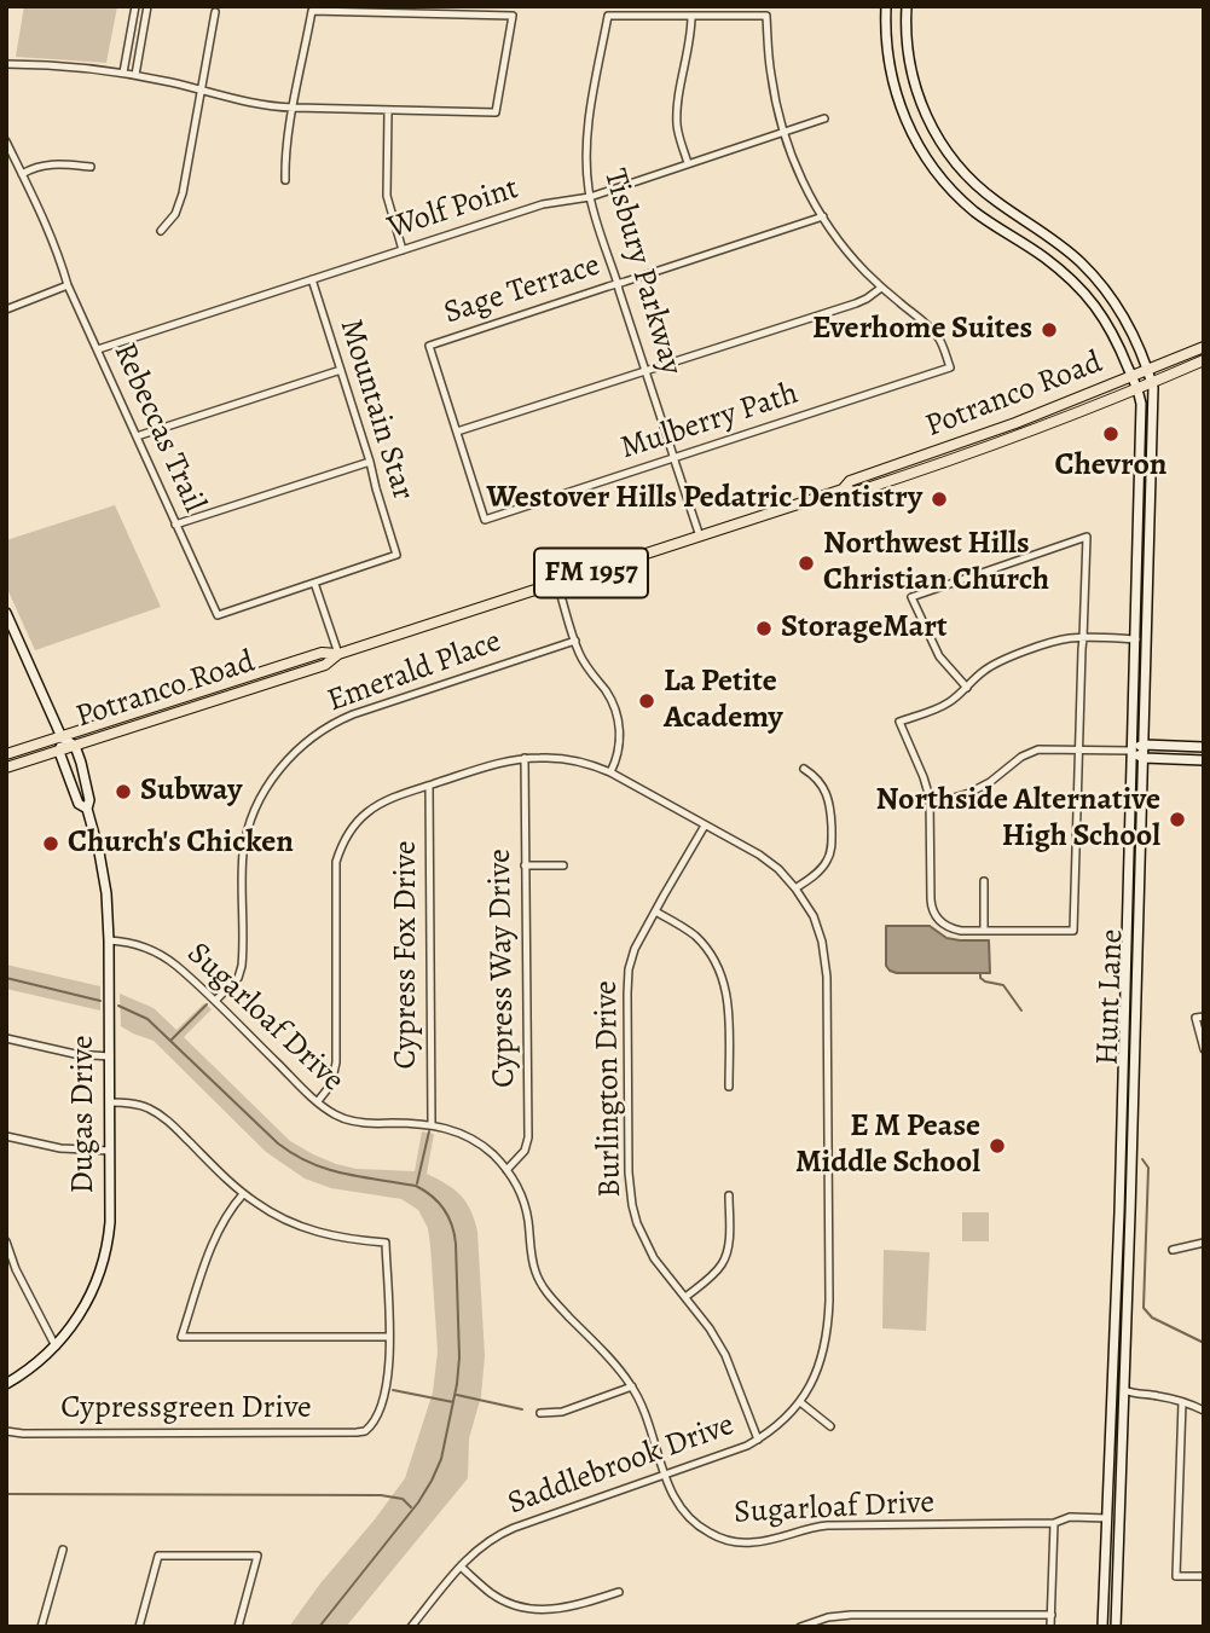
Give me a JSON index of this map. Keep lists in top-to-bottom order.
{
  "streets": {
    "main road": [
      "Potranco Road",
      "FM 1957",
      "Hunt Lane",
      "Dugas Drive"
    ],
    "street": [
      "Wolf Point",
      "Tisbury Parkway",
      "Sage Terrace",
      "Mountain Star",
      "Mulberry Path",
      "Rebeccas Trail",
      "Emerald Place",
      "Cypress Fox Drive",
      "Cypress Way Drive",
      "Sugarloaf Drive",
      "Burlington Drive",
      "Cypressgreen Drive",
      "Saddlebrook Drive"
    ]
  },
  "crossings": [
    ["Wolf Point", "Tisbury Parkway"],
    ["Wolf Point", "Mountain Star"],
    ["Wolf Point", "Rebeccas Trail"],
    ["Tisbury Parkway", "Sage Terrace"],
    ["Tisbury Parkway", "Potranco Road"],
    ["Tisbury Parkway", "Mulberry Path"],
    ["Sage Terrace", "Mulberry Path"],
    ["Potranco Road", "Hunt Lane"],
    ["Potranco Road", "Dugas Drive"],
    ["Mountain Star", "Rebeccas Trail"],
    ["Emerald Place", "Sugarloaf Drive"],
    ["Cypress Fox Drive", "Sugarloaf Drive"],
    ["Cypress Fox Drive", "Saddlebrook Drive"],
    ["Cypress Way Drive", "Sugarloaf Drive"],
    ["Cypress Way Drive", "Saddlebrook Drive"],
    ["Hunt Lane", "Sugarloaf Drive"],
    ["Sugarloaf Drive", "Dugas Drive"],
    ["Sugarloaf Drive", "Saddlebrook Drive"],
    ["Burlington Drive", "Saddlebrook Drive"]
  ],
  "places": [
    "Everhome Suites",
    "Chevron",
    "Westover Hills Pedatric Dentistry",
    "Northwest Hills Christian Church",
    "StorageMart",
    "La Petite Academy",
    "Subway",
    "Northside Alternative High School",
    "Church's Chicken",
    "E M Pease Middle School"
  ]
}
